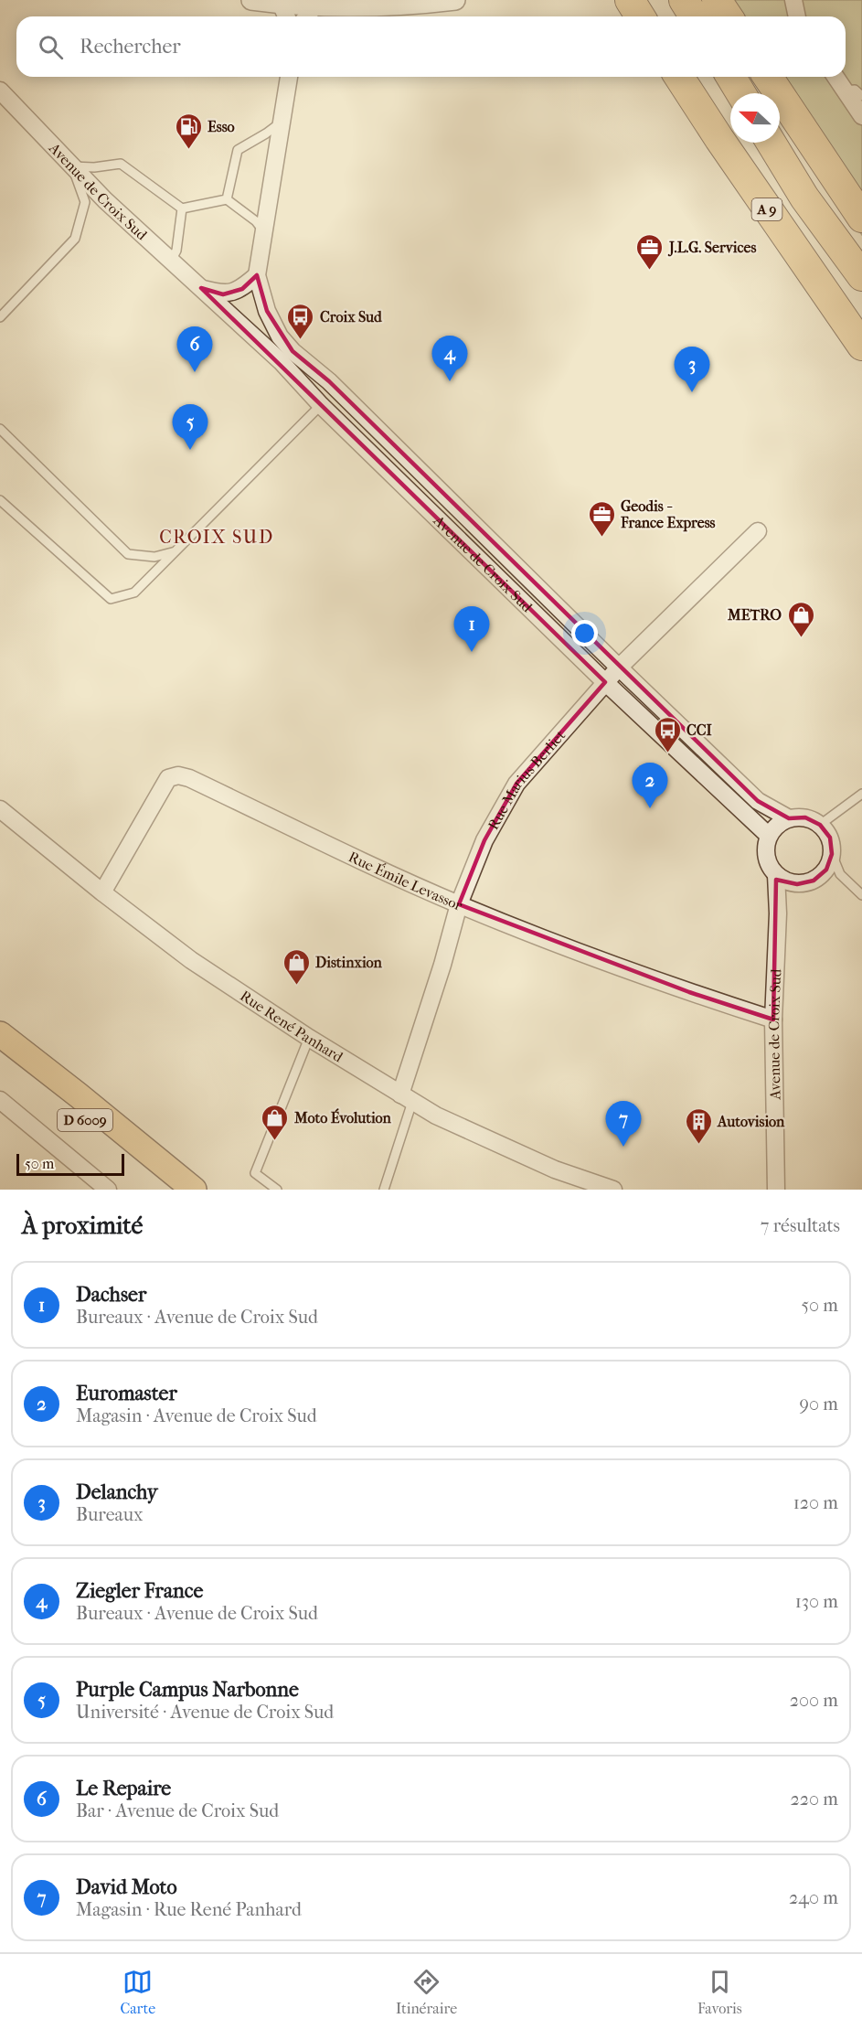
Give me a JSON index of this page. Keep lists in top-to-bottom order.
{
  "streets": {
    "highway": ["A 9"],
    "main road": ["D 6009"],
    "street": [
      "Avenue de Croix Sud",
      "Rue Marius Berliet",
      "Rue Émile Levassor",
      "Rue René Panhard"
    ]
  },
  "crossings": [
    ["Avenue de Croix Sud", "Rue Marius Berliet"],
    ["Avenue de Croix Sud", "Rue Émile Levassor"],
    ["Rue Marius Berliet", "Rue Émile Levassor"],
    ["Rue Marius Berliet", "Rue René Panhard"],
    ["Rue Émile Levassor", "Rue René Panhard"]
  ],
  "districts": ["CROIX SUD"],
  "places": {
    "fuel station": ["Esso"],
    "office": ["J.L.G. Services", "Geodis - France Express"],
    "bus stop": ["Croix Sud", "CCI"],
    "shop": ["METRO", "Distinxion", "Moto Évolution"],
    "building": ["Autovision"]
  },
  "scale_bar": "50 m",
  "north": "left",
  "page": {
    "search": "Rechercher",
    "pins": [
      "6",
      "4",
      "3",
      "5",
      "1",
      "2",
      "7"
    ],
    "scale": "50 m",
    "heading": ["À proximité", "7 résultats"],
    "list": [
      {
        "mark": "1",
        "name": "Dachser",
        "note": "Bureaux · Avenue de Croix Sud",
        "value": "50 m"
      },
      {
        "mark": "2",
        "name": "Euromaster",
        "note": "Magasin · Avenue de Croix Sud",
        "value": "90 m"
      },
      {
        "mark": "3",
        "name": "Delanchy",
        "note": "Bureaux",
        "value": "120 m"
      },
      {
        "mark": "4",
        "name": "Ziegler France",
        "note": "Bureaux · Avenue de Croix Sud",
        "value": "130 m"
      },
      {
        "mark": "5",
        "name": "Purple Campus Narbonne",
        "note": "Université · Avenue de Croix Sud",
        "value": "200 m"
      },
      {
        "mark": "6",
        "name": "Le Repaire",
        "note": "Bar · Avenue de Croix Sud",
        "value": "220 m"
      },
      {
        "mark": "7",
        "name": "David Moto",
        "note": "Magasin · Rue René Panhard",
        "value": "240 m"
      }
    ],
    "nav": ["Carte", "Itinéraire", "Favoris"]
  }
}
